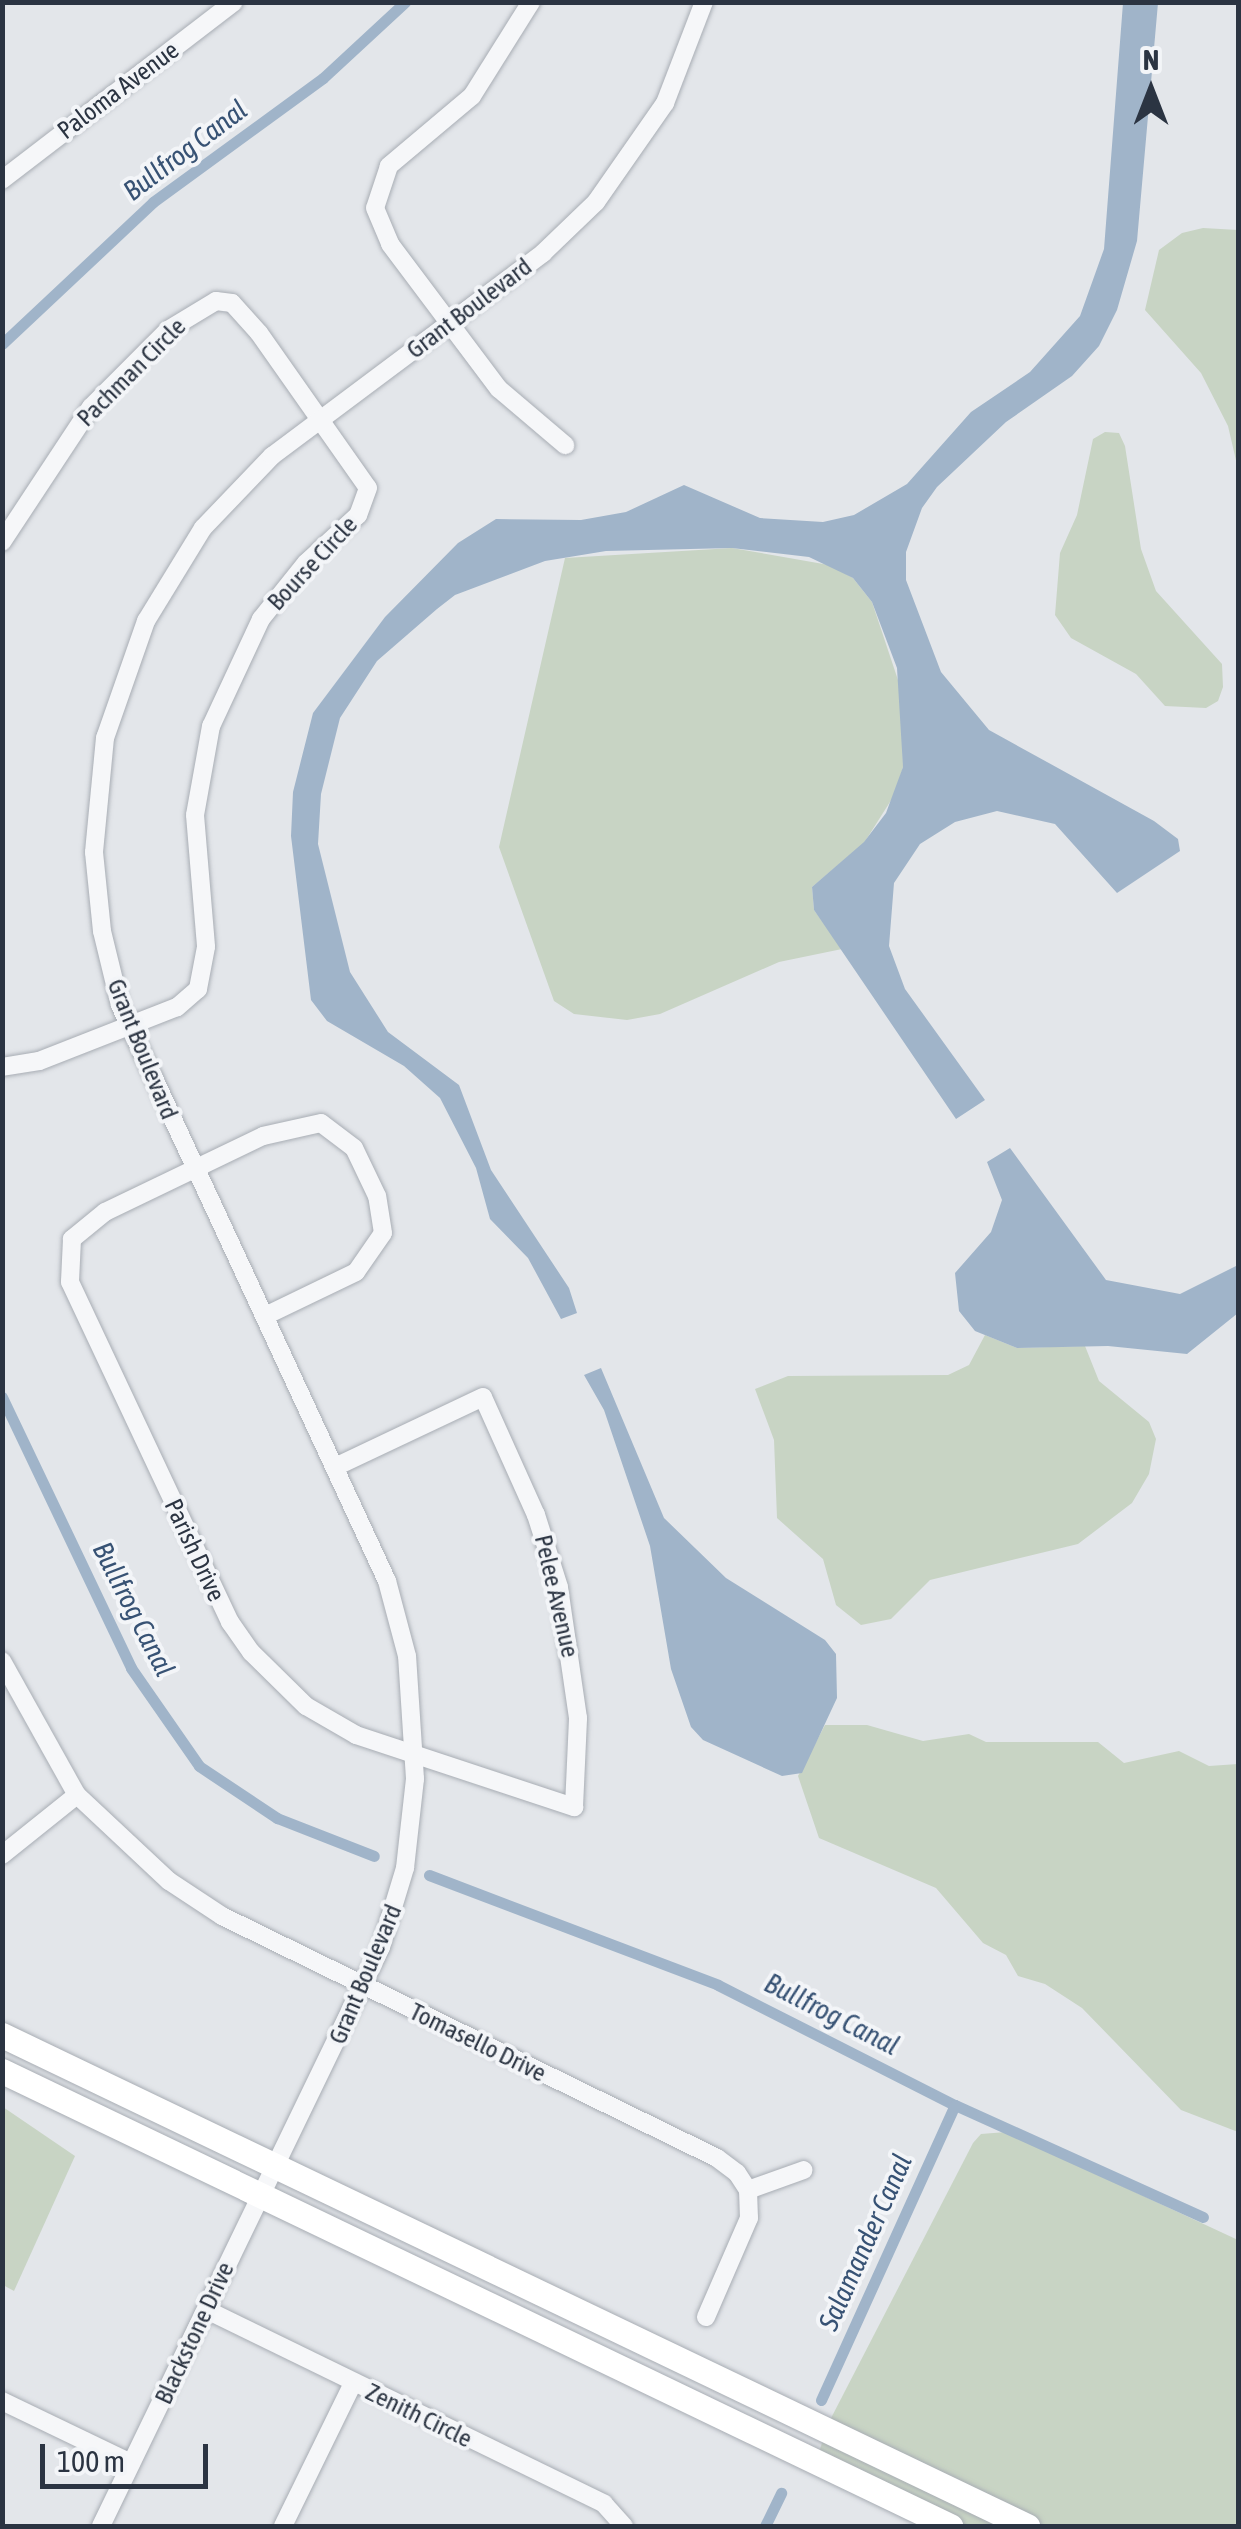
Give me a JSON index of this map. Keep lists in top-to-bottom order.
{
  "streets": {
    "street": [
      "Paloma Avenue",
      "Grant Boulevard",
      "Pachman Circle",
      "Bourse Circle",
      "Parish Drive",
      "Pelee Avenue",
      "Tomasello Drive",
      "Blackstone Drive",
      "Zenith Circle"
    ]
  },
  "crossings": [
    ["Grant Boulevard", "Pachman Circle"],
    ["Grant Boulevard", "Bourse Circle"],
    ["Grant Boulevard", "Parish Drive"],
    ["Grant Boulevard", "Pelee Avenue"],
    ["Grant Boulevard", "Tomasello Drive"],
    ["Grant Boulevard", "Blackstone Drive"],
    ["Pachman Circle", "Bourse Circle"],
    ["Parish Drive", "Pelee Avenue"],
    ["Blackstone Drive", "Zenith Circle"]
  ],
  "water": ["Bullfrog Canal", "Salamander Canal"],
  "scale_bar": "100 m",
  "north": "top"
}
